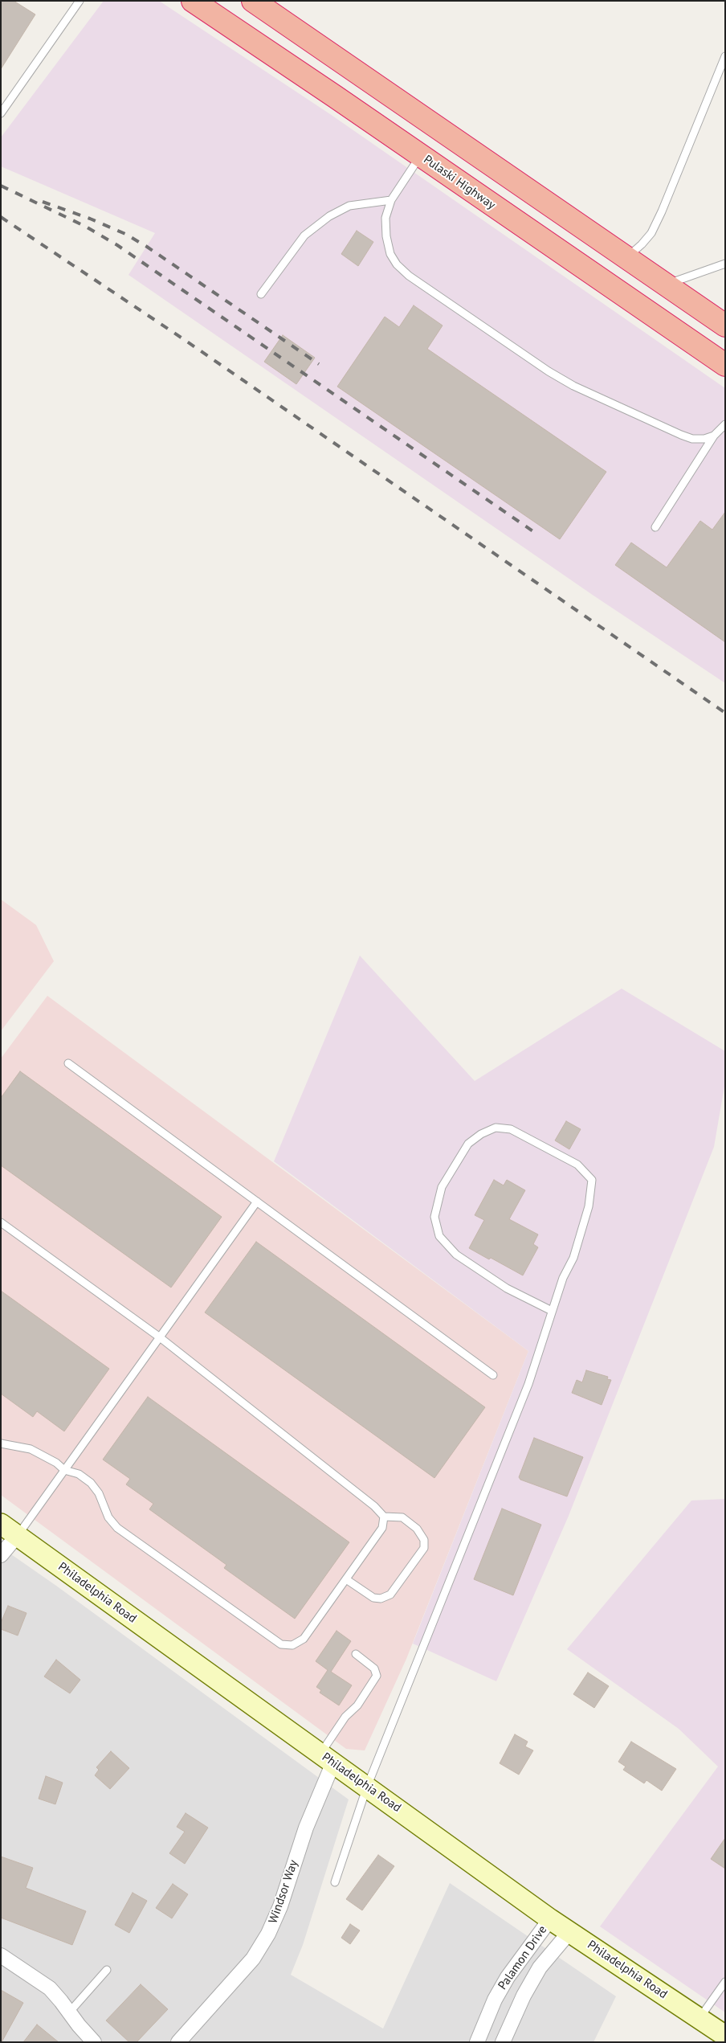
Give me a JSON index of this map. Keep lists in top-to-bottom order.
{
  "streets": {
    "highway": ["Pulaski Highway"],
    "main road": ["Philadelphia Road"],
    "street": ["Windsor Way", "Palamon Drive"]
  },
  "crossings": [
    ["Philadelphia Road", "Windsor Way"],
    ["Philadelphia Road", "Palamon Drive"]
  ]
}
